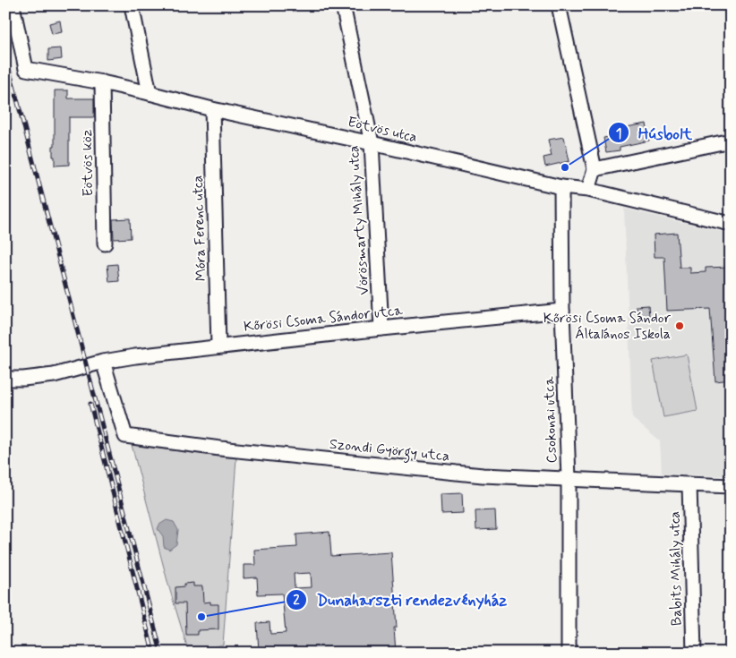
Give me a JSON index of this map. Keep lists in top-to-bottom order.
{
  "streets": {
    "street": [
      "Eötvös utca",
      "Eötvös köz",
      "Vörösmarty Mihály utca",
      "Móra Ferenc utca",
      "Kőrösi Csoma Sándor utca",
      "Csokonai utca",
      "Szondi György utca",
      "Babits Mihály utca"
    ]
  },
  "crossings": [
    ["Eötvös utca", "Eötvös köz"],
    ["Eötvös utca", "Vörösmarty Mihály utca"],
    ["Eötvös utca", "Móra Ferenc utca"],
    ["Eötvös utca", "Csokonai utca"],
    ["Vörösmarty Mihály utca", "Kőrösi Csoma Sándor utca"],
    ["Móra Ferenc utca", "Kőrösi Csoma Sándor utca"],
    ["Kőrösi Csoma Sándor utca", "Csokonai utca"],
    ["Kőrösi Csoma Sándor utca", "Szondi György utca"],
    ["Csokonai utca", "Szondi György utca"],
    ["Szondi György utca", "Babits Mihály utca"]
  ],
  "places": ["Húsbolt", "Kőrösi Csoma Sándor Általános Iskola", "Dunaharszti rendezvényház"]
}
